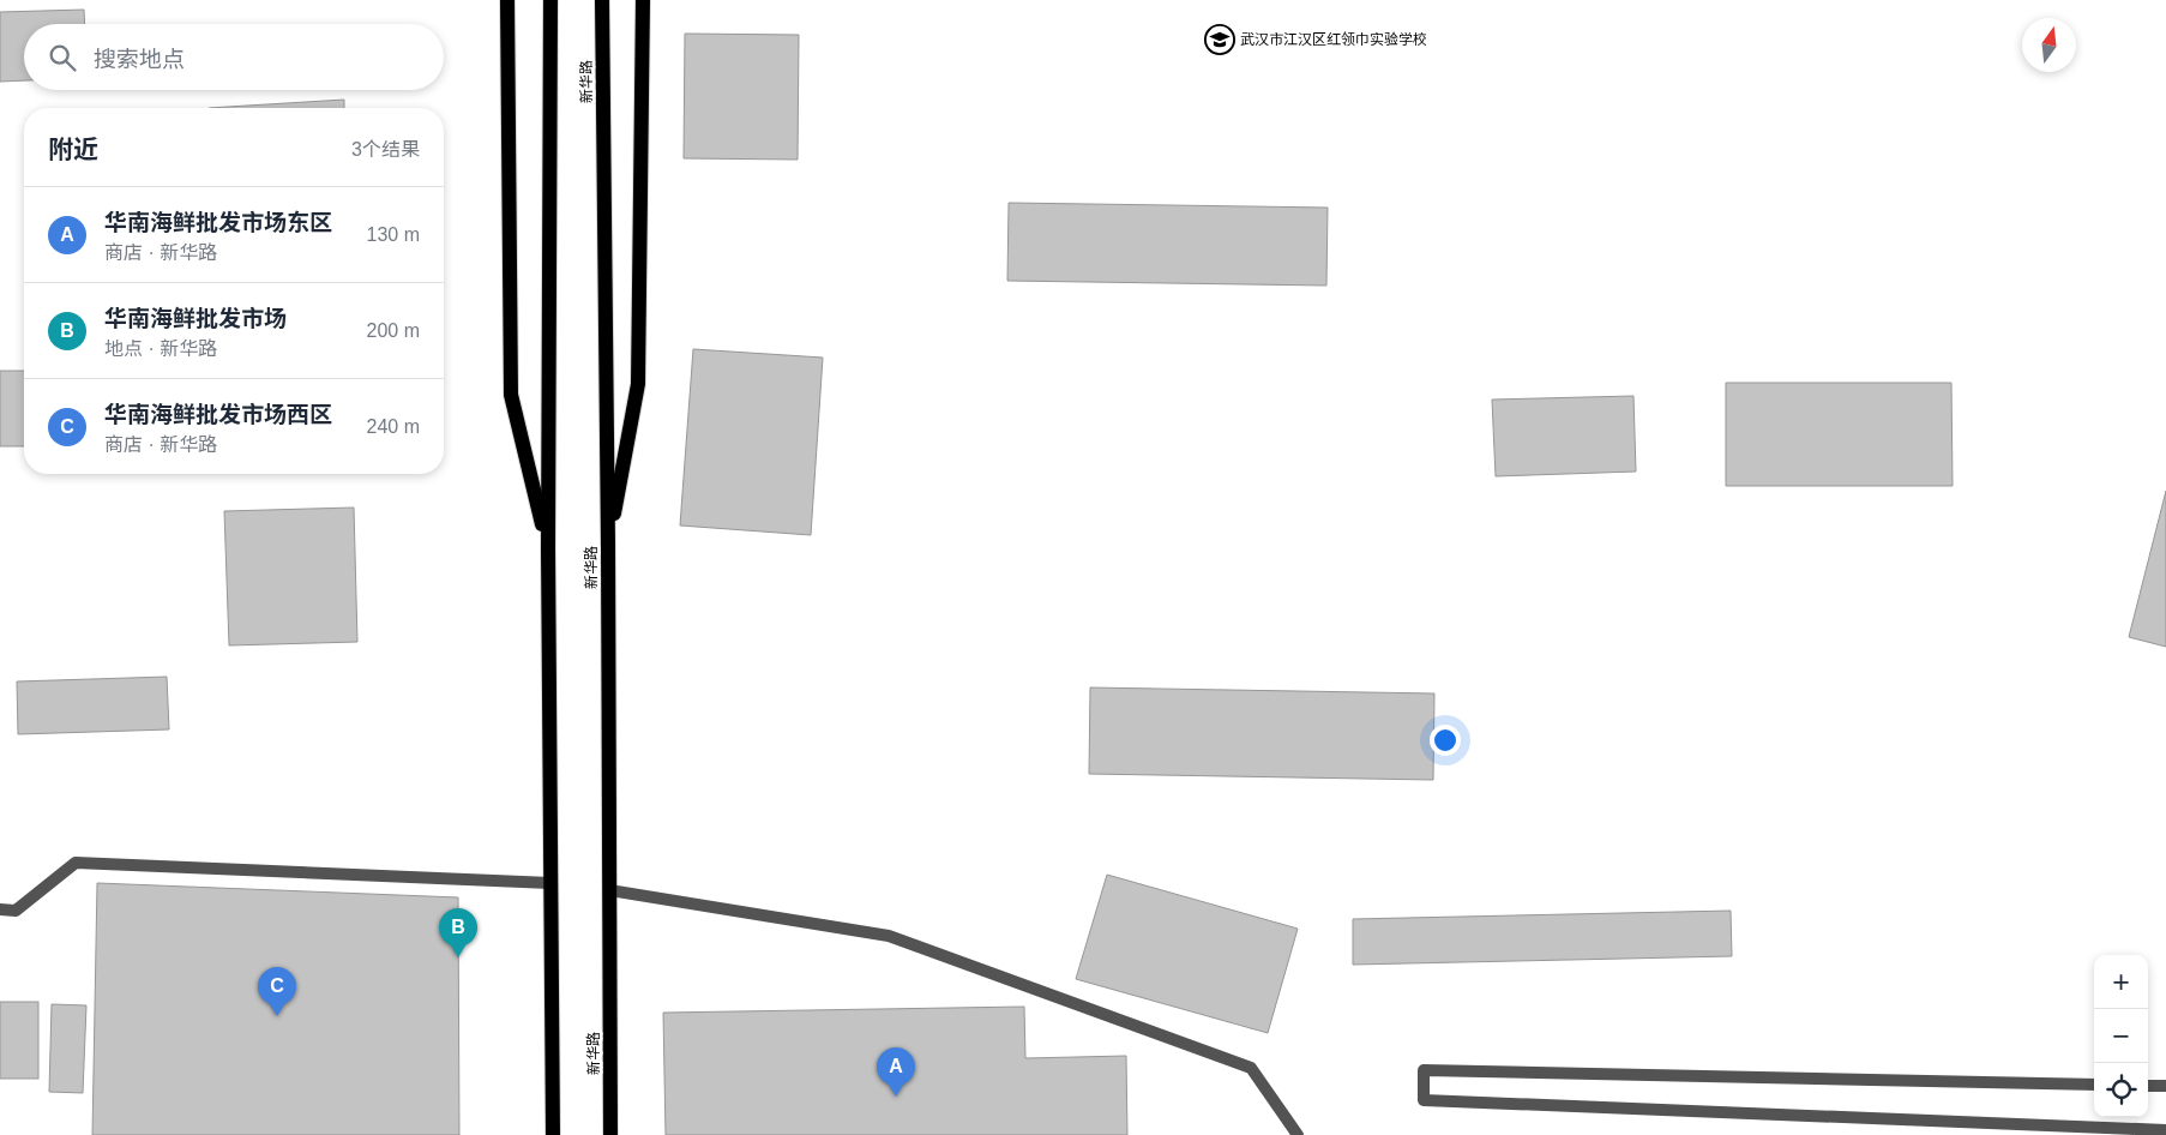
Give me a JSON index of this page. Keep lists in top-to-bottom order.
{
  "streets": {
    "main road": ["新华路"]
  },
  "places": {
    "school or university": ["武汉市江汉区红领巾实验学校"]
  },
  "north": "top",
  "page": {
    "search": "搜索地点",
    "heading": ["附近", "3个结果"],
    "list": [
      {
        "mark": "A",
        "name": "华南海鲜批发市场东区",
        "note": "商店 · 新华路",
        "value": "130 m"
      },
      {
        "mark": "B",
        "name": "华南海鲜批发市场",
        "note": "地点 · 新华路",
        "value": "200 m"
      },
      {
        "mark": "C",
        "name": "华南海鲜批发市场西区",
        "note": "商店 · 新华路",
        "value": "240 m"
      }
    ],
    "pins": ["B", "C", "A"],
    "map_buttons": ["+", "−"]
  }
}
